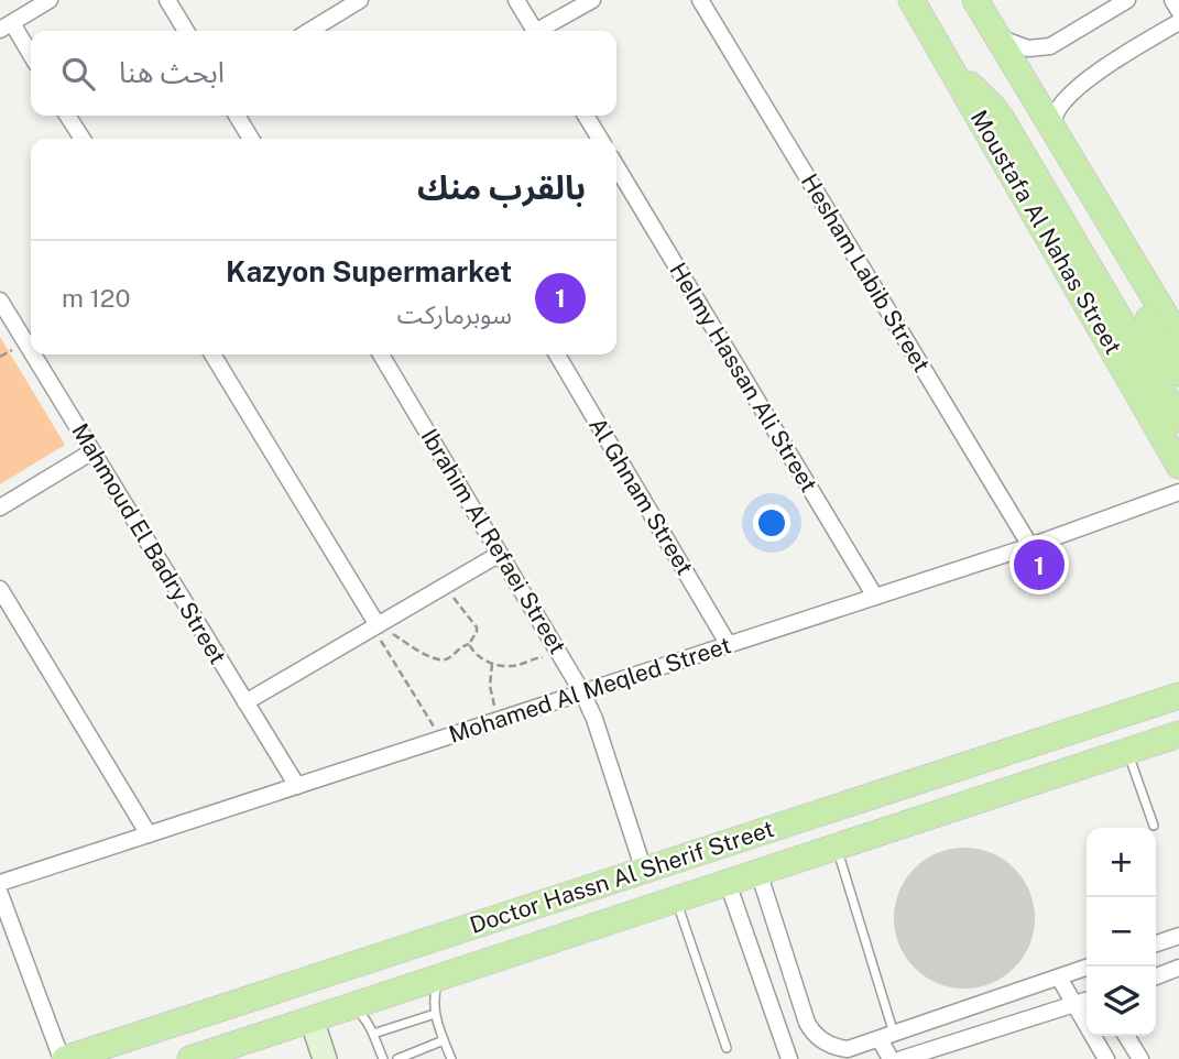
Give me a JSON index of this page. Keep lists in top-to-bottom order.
{
  "streets": {
    "main road": ["Moustafa Al Nahas Street", "Doctor Hassn Al Sherif Street"],
    "street": [
      "Hesham Labib Street",
      "Helmy Hassan Ali Street",
      "Al Ghnam Street",
      "Ibrahim Al Refaei Street",
      "Mahmoud El Badry Street",
      "Mohamed Al Meqled Street"
    ]
  },
  "crossings": [
    ["Hesham Labib Street", "Mohamed Al Meqled Street"],
    ["Helmy Hassan Ali Street", "Mohamed Al Meqled Street"],
    ["Al Ghnam Street", "Mohamed Al Meqled Street"],
    ["Ibrahim Al Refaei Street", "Mohamed Al Meqled Street"],
    ["Ibrahim Al Refaei Street", "Doctor Hassn Al Sherif Street"],
    ["Mahmoud El Badry Street", "Mohamed Al Meqled Street"]
  ],
  "page": {
    "search": "ابحث هنا",
    "heading": "بالقرب منك",
    "list": [
      {
        "mark": "1",
        "name": "Kazyon Supermarket",
        "note": "سوبرماركت",
        "value": "120 m"
      }
    ],
    "pins": "1",
    "map_buttons": ["+", "−"]
  }
}
